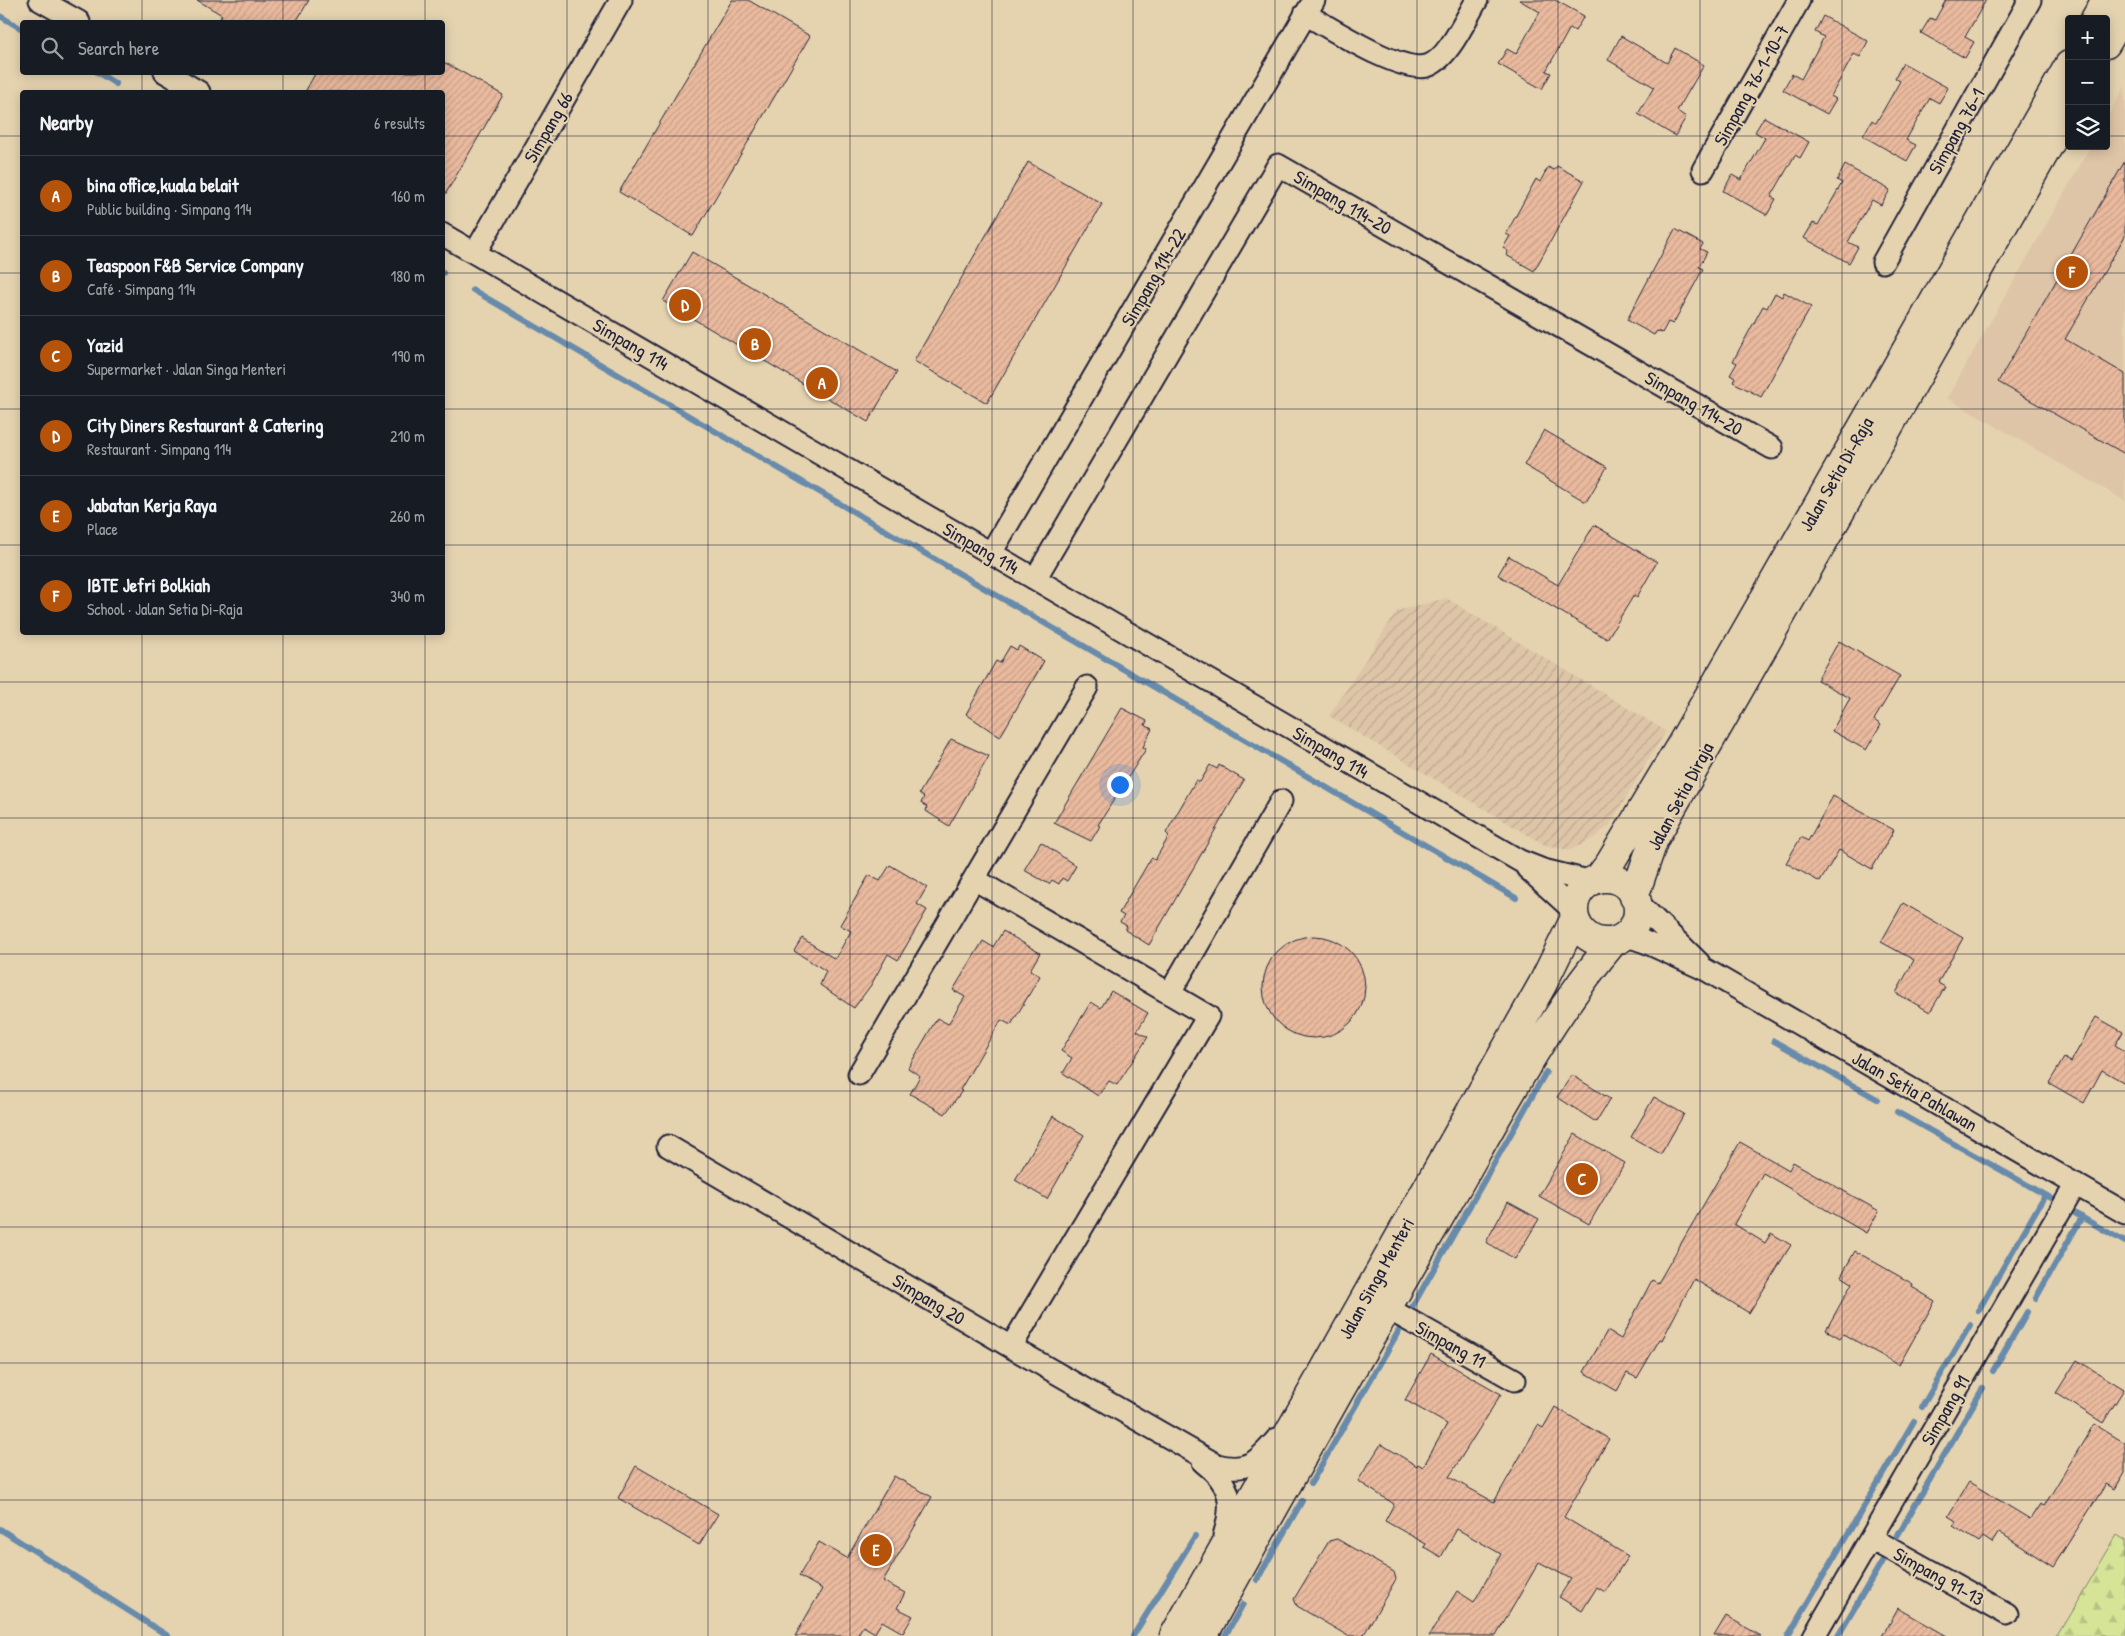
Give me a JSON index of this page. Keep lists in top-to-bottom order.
{
  "streets": {
    "main road": ["Jalan Setia Di-Raja", "Jalan Setia Diraja", "Jalan Singa Menteri"],
    "street": [
      "Simpang 76-1-10-7",
      "Simpang 66",
      "Simpang 76-1",
      "Simpang 114-20",
      "Simpang 114-22",
      "Simpang 114",
      "Jalan Setia Pahlawan",
      "Simpang 20",
      "Simpang 11",
      "Simpang 91",
      "Simpang 91-13"
    ]
  },
  "crossings": [
    ["Simpang 66", "Simpang 114"],
    ["Simpang 114-20", "Simpang 114"],
    ["Simpang 114-22", "Simpang 114"],
    ["Simpang 114", "Jalan Setia Di-Raja"],
    ["Simpang 114", "Jalan Setia Diraja"],
    ["Simpang 114", "Jalan Setia Pahlawan"],
    ["Simpang 114", "Jalan Singa Menteri"],
    ["Jalan Setia Di-Raja", "Jalan Setia Diraja"],
    ["Jalan Setia Di-Raja", "Jalan Setia Pahlawan"],
    ["Jalan Setia Di-Raja", "Jalan Singa Menteri"],
    ["Jalan Setia Diraja", "Jalan Setia Pahlawan"],
    ["Jalan Setia Diraja", "Jalan Singa Menteri"],
    ["Jalan Setia Pahlawan", "Jalan Singa Menteri"],
    ["Jalan Setia Pahlawan", "Simpang 91"],
    ["Jalan Singa Menteri", "Simpang 11"],
    ["Simpang 91", "Simpang 91-13"]
  ],
  "page": {
    "map_buttons": ["+", "−"],
    "search": "Search here",
    "heading": ["Nearby", "6 results"],
    "list": [
      {
        "mark": "A",
        "name": "bina office,kuala belait",
        "note": "Public building · Simpang 114",
        "value": "160 m"
      },
      {
        "mark": "B",
        "name": "Teaspoon F&B Service Company",
        "note": "Café · Simpang 114",
        "value": "180 m"
      },
      {
        "mark": "C",
        "name": "Yazid",
        "note": "Supermarket · Jalan Singa Menteri",
        "value": "190 m"
      },
      {
        "mark": "D",
        "name": "City Diners Restaurant & Catering",
        "note": "Restaurant · Simpang 114",
        "value": "210 m"
      },
      {
        "mark": "E",
        "name": "Jabatan Kerja Raya",
        "note": "Place",
        "value": "260 m"
      },
      {
        "mark": "F",
        "name": "IBTE Jefri Bolkiah",
        "note": "School · Jalan Setia Di-Raja",
        "value": "340 m"
      }
    ],
    "pins": [
      "F",
      "D",
      "B",
      "A",
      "C",
      "E"
    ]
  }
}
